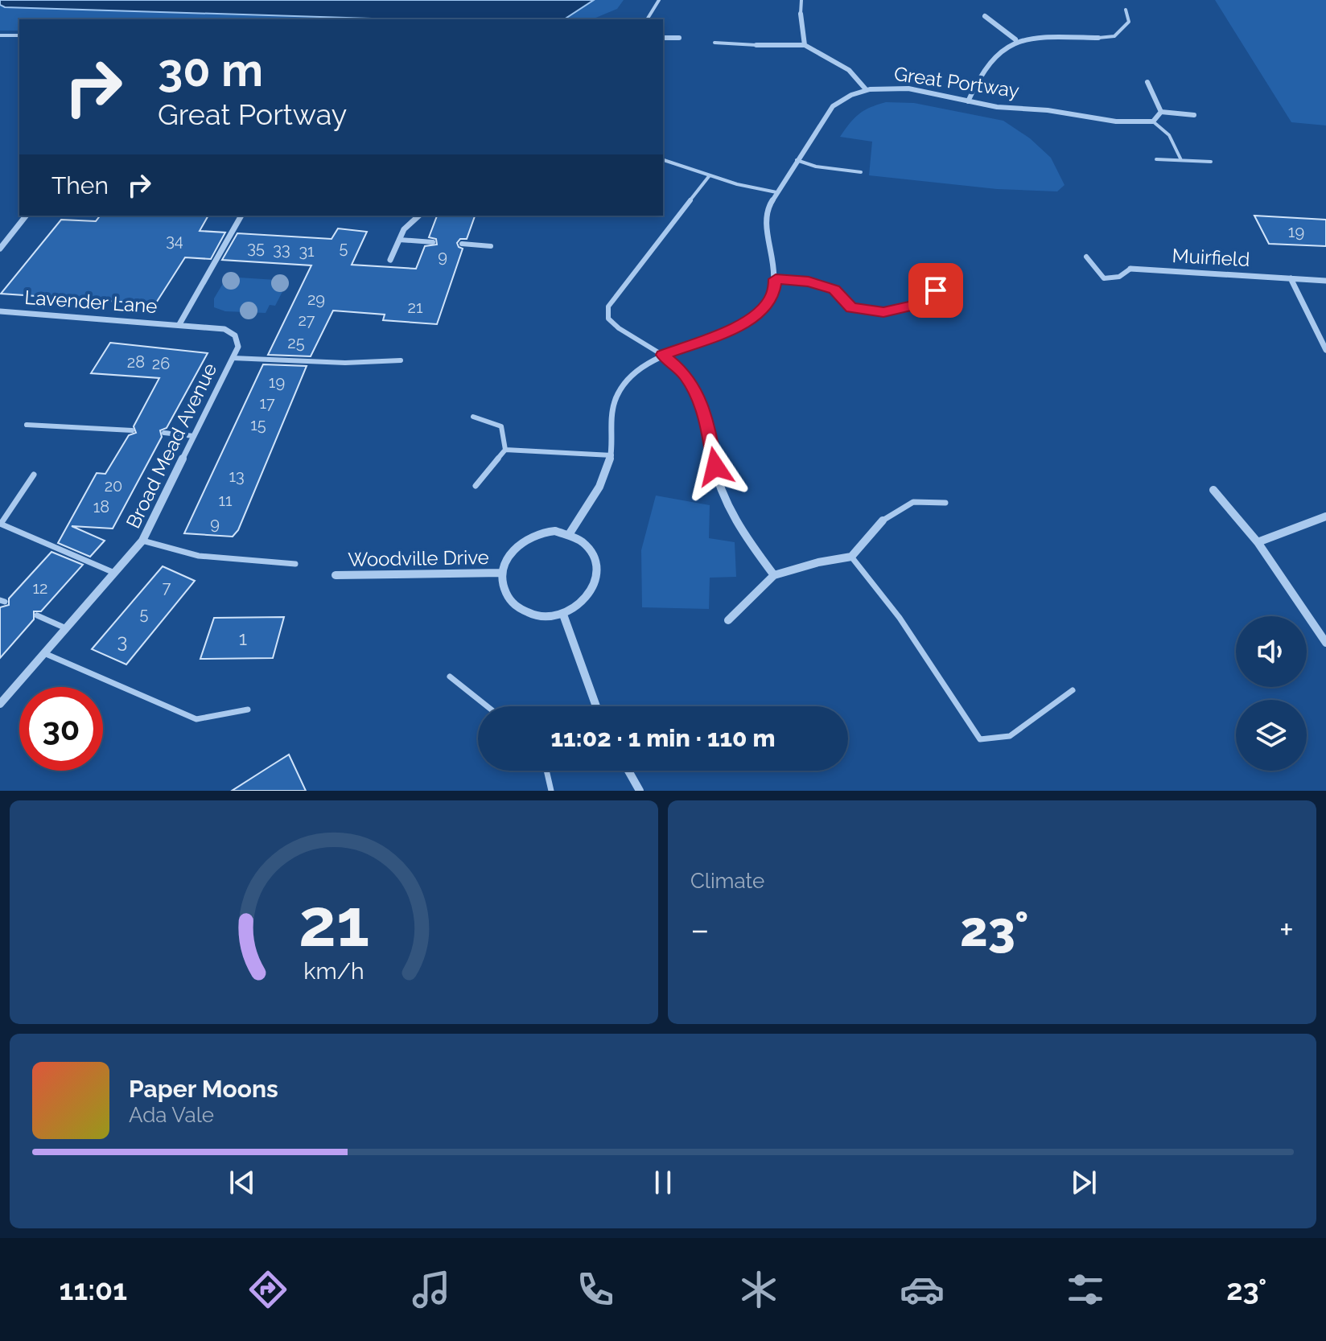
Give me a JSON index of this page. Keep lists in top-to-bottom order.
{
  "streets": {
    "street": [
      "Great Portway",
      "Muirfield",
      "Lavender Lane",
      "Broad Mead Avenue",
      "Woodville Drive"
    ]
  },
  "crossings": [
    ["Lavender Lane", "Broad Mead Avenue"]
  ],
  "house_numbers": [
    "19",
    "34",
    "35",
    "5",
    "33",
    "31",
    "9",
    "29",
    "21",
    "27",
    "25",
    "28",
    "26",
    "19",
    "17",
    "15",
    "13",
    "20",
    "11",
    "18",
    "9",
    "7",
    "12",
    "5",
    "1",
    "3"
  ],
  "page": {
    "turn": ["30 m", "Great Portway"],
    "then": "Then",
    "limit": "30",
    "trip": "11:02 · 1 min · 110 m",
    "tile": "Climate",
    "heat": ["−", "23°", "+"],
    "song": ["Paper Moons", "Ada Vale"],
    "tabs": ["11:01", "23°"],
    "gauge": ["21", "km/h"]
  }
}
